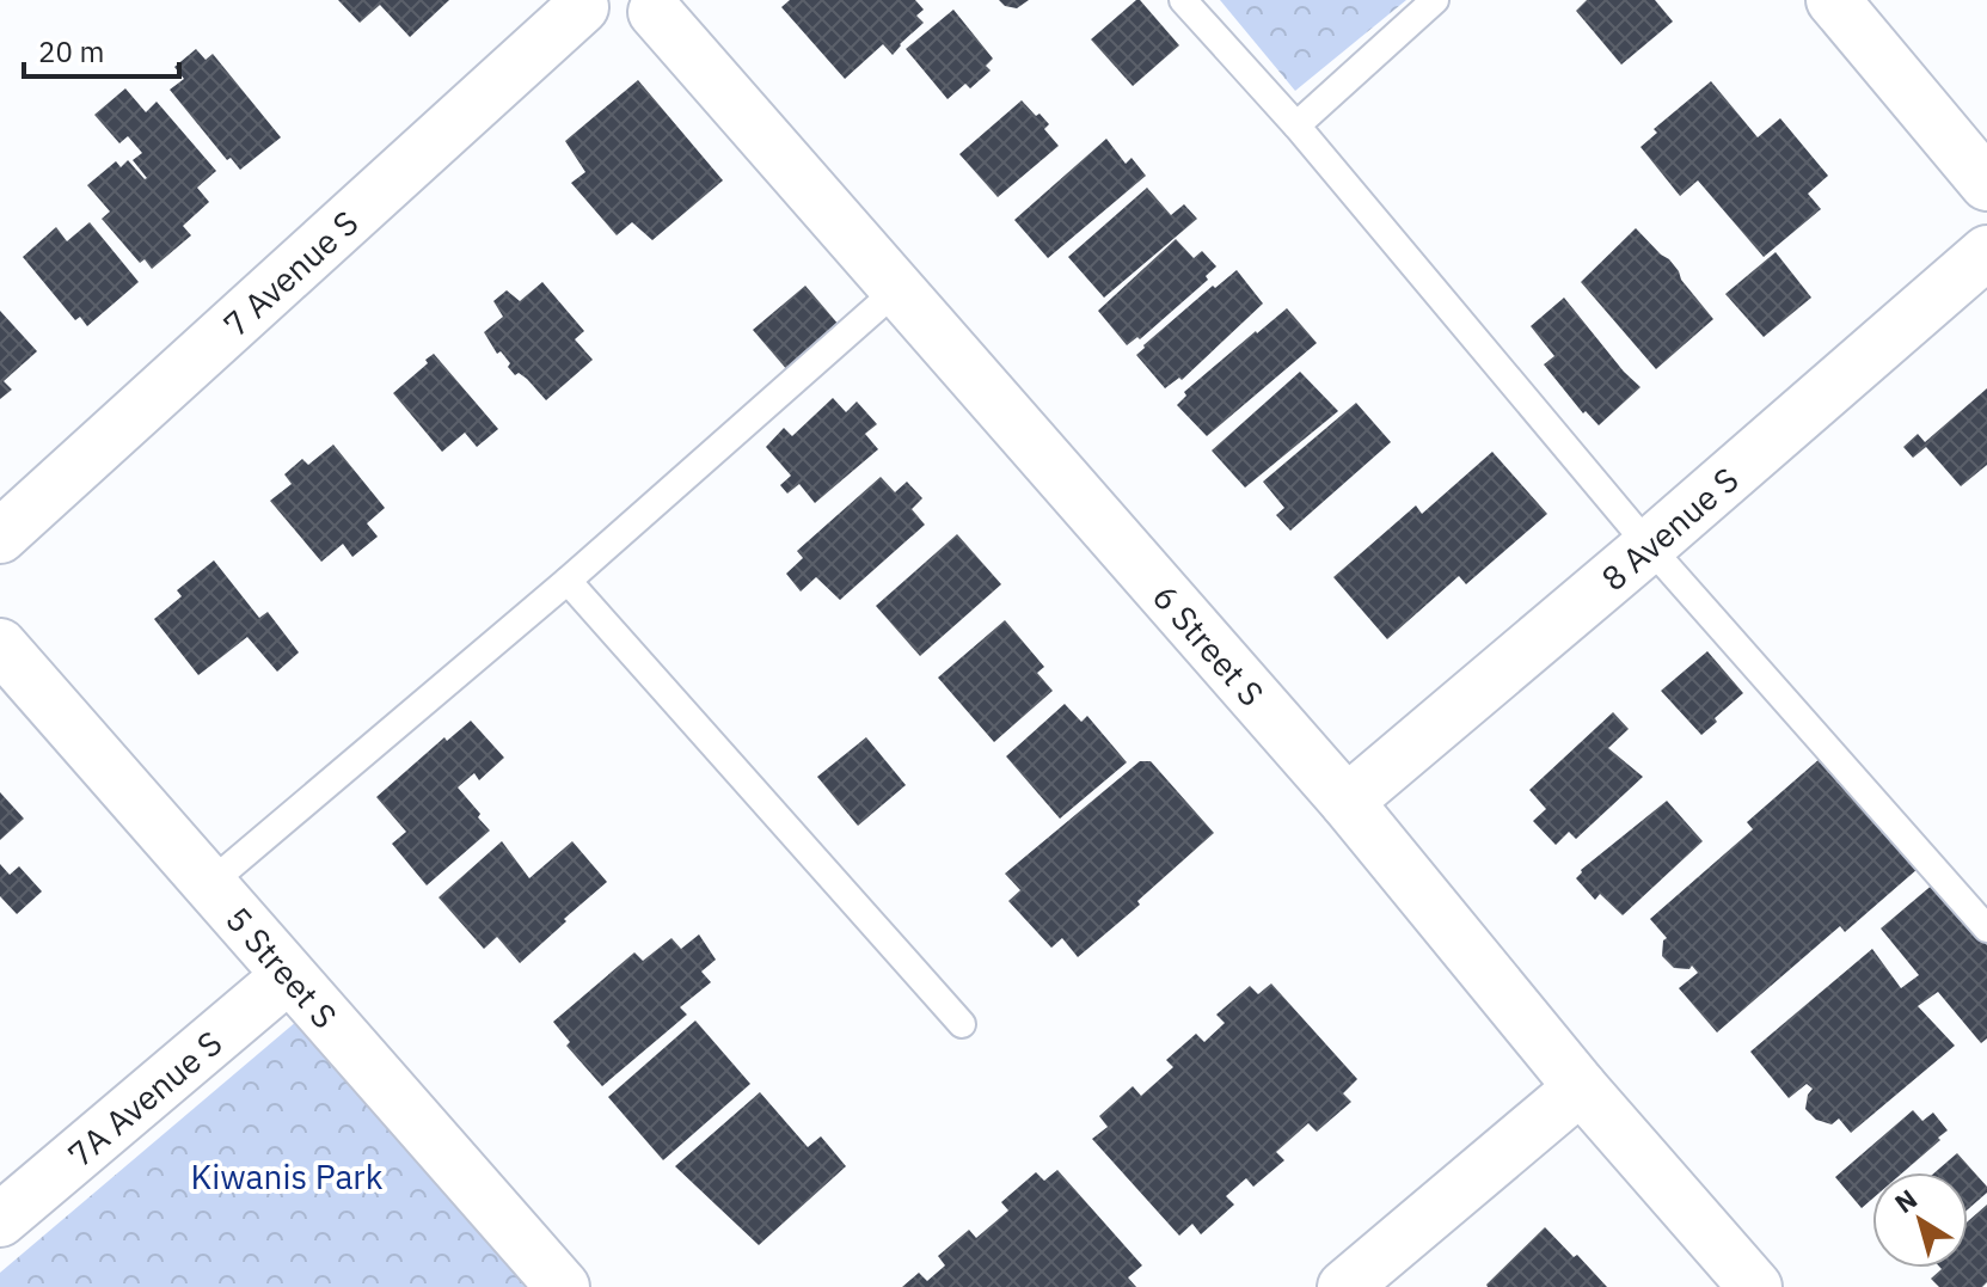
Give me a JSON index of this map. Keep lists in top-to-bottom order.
{
  "streets": {
    "street": [
      "7 Avenue S",
      "8 Avenue S",
      "6 Street S",
      "5 Street S",
      "7A Avenue S"
    ]
  },
  "crossings": [
    ["8 Avenue S", "6 Street S"],
    ["5 Street S", "7A Avenue S"]
  ],
  "parks": ["Kiwanis Park"],
  "scale_bar": "20 m",
  "north": "top left"
}
